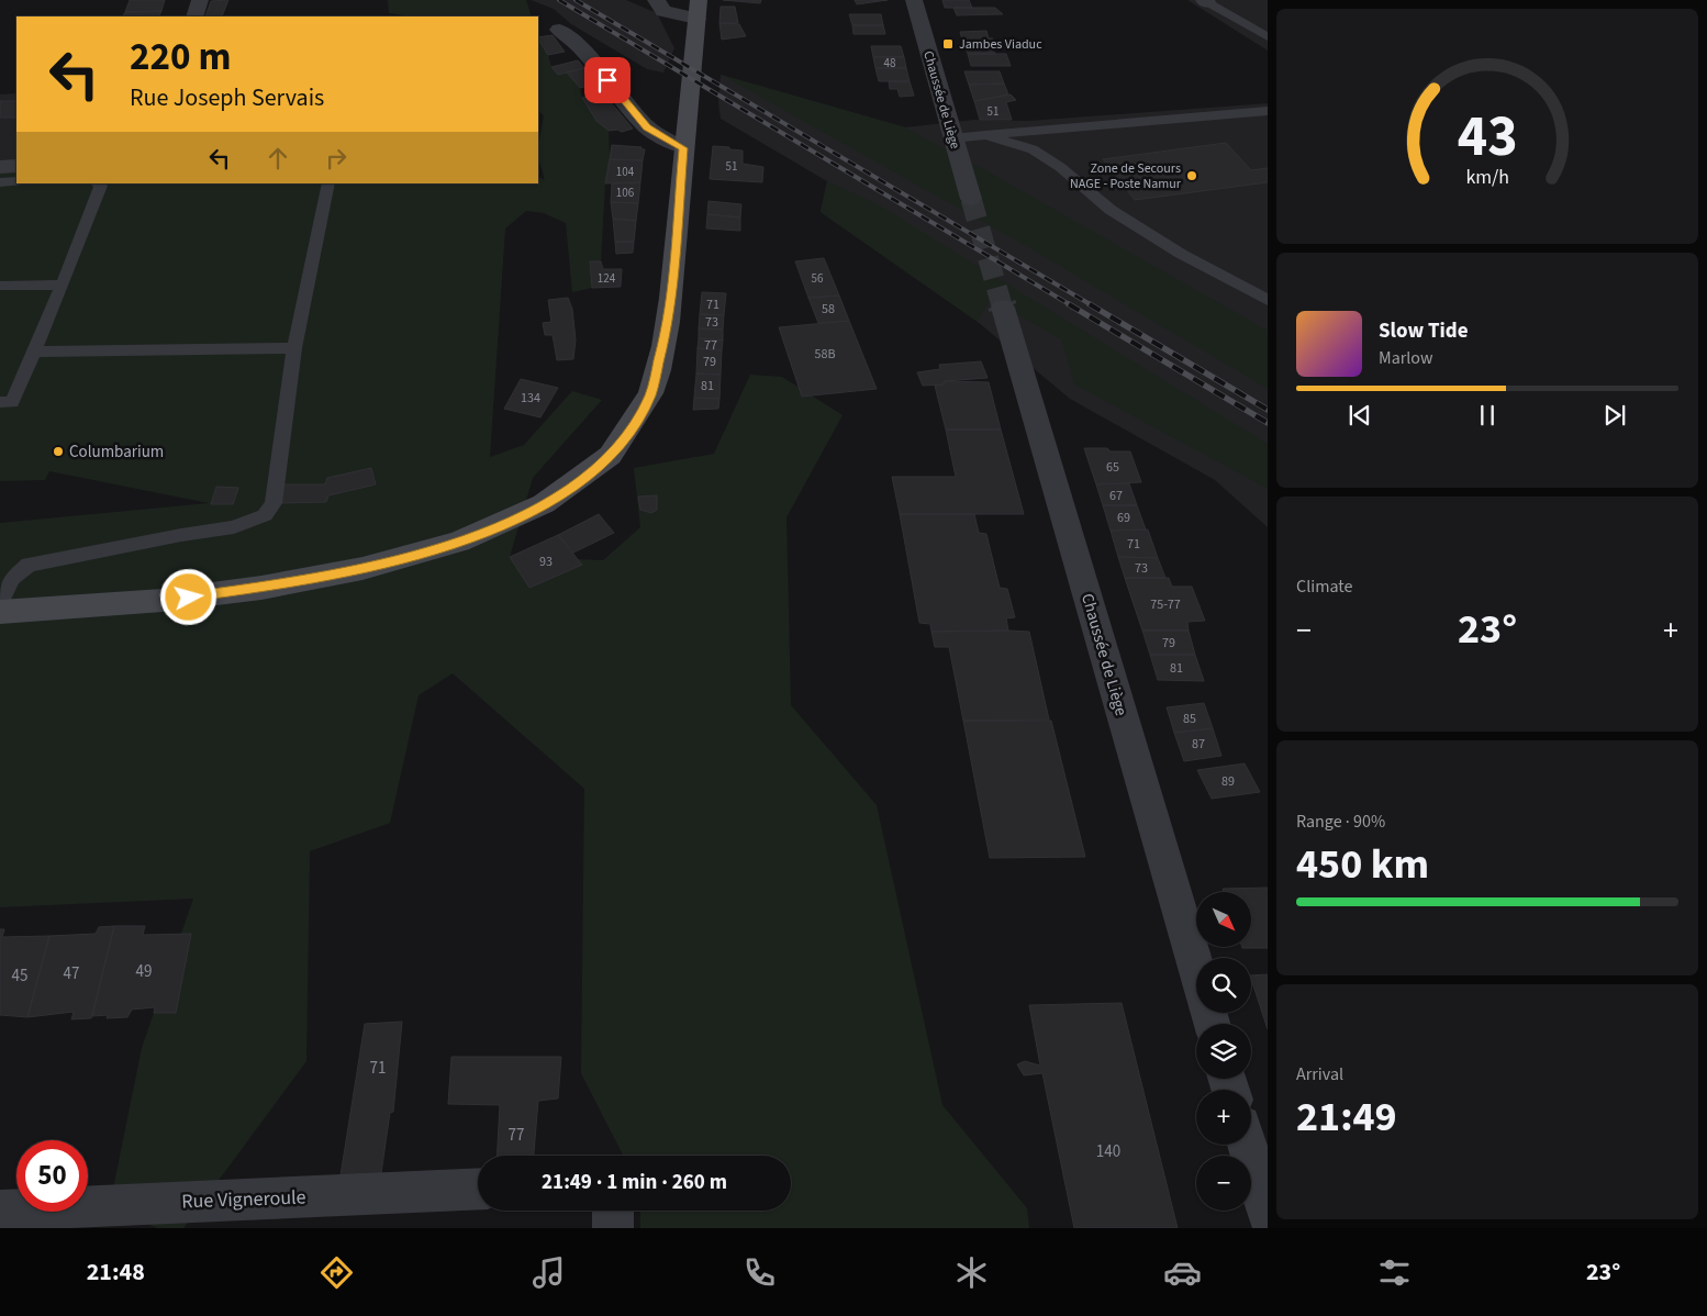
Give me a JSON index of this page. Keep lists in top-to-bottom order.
{
  "streets": {
    "street": ["Chaussée de Liège", "Rue Vigneroule"]
  },
  "places": {
    "transit": ["Jambes Viaduc"],
    "other": ["Zone de Secours NAGE - Poste Namur", "Columbarium"]
  },
  "house_numbers": [
    "48",
    "51",
    "51",
    "104",
    "106",
    "124",
    "56",
    "71",
    "58",
    "73",
    "77",
    "58B",
    "79",
    "81",
    "134",
    "65",
    "67",
    "69",
    "71",
    "93",
    "73",
    "75-77",
    "79",
    "81",
    "85",
    "87",
    "89",
    "49",
    "47",
    "45",
    "71",
    "77",
    "140"
  ],
  "north": "bottom right",
  "page": {
    "turn": ["220 m", "Rue Joseph Servais"],
    "song": ["Slow Tide", "Marlow"],
    "tile": [
      "Climate",
      ["Range · 90%", "450 km"],
      ["Arrival", "21:49"]
    ],
    "heat": ["−", "23°", "+"],
    "map_buttons": ["+", "−"],
    "limit": "50",
    "trip": "21:49 · 1 min · 260 m",
    "tabs": ["21:48", "23°"],
    "gauge": ["43", "km/h"]
  }
}
